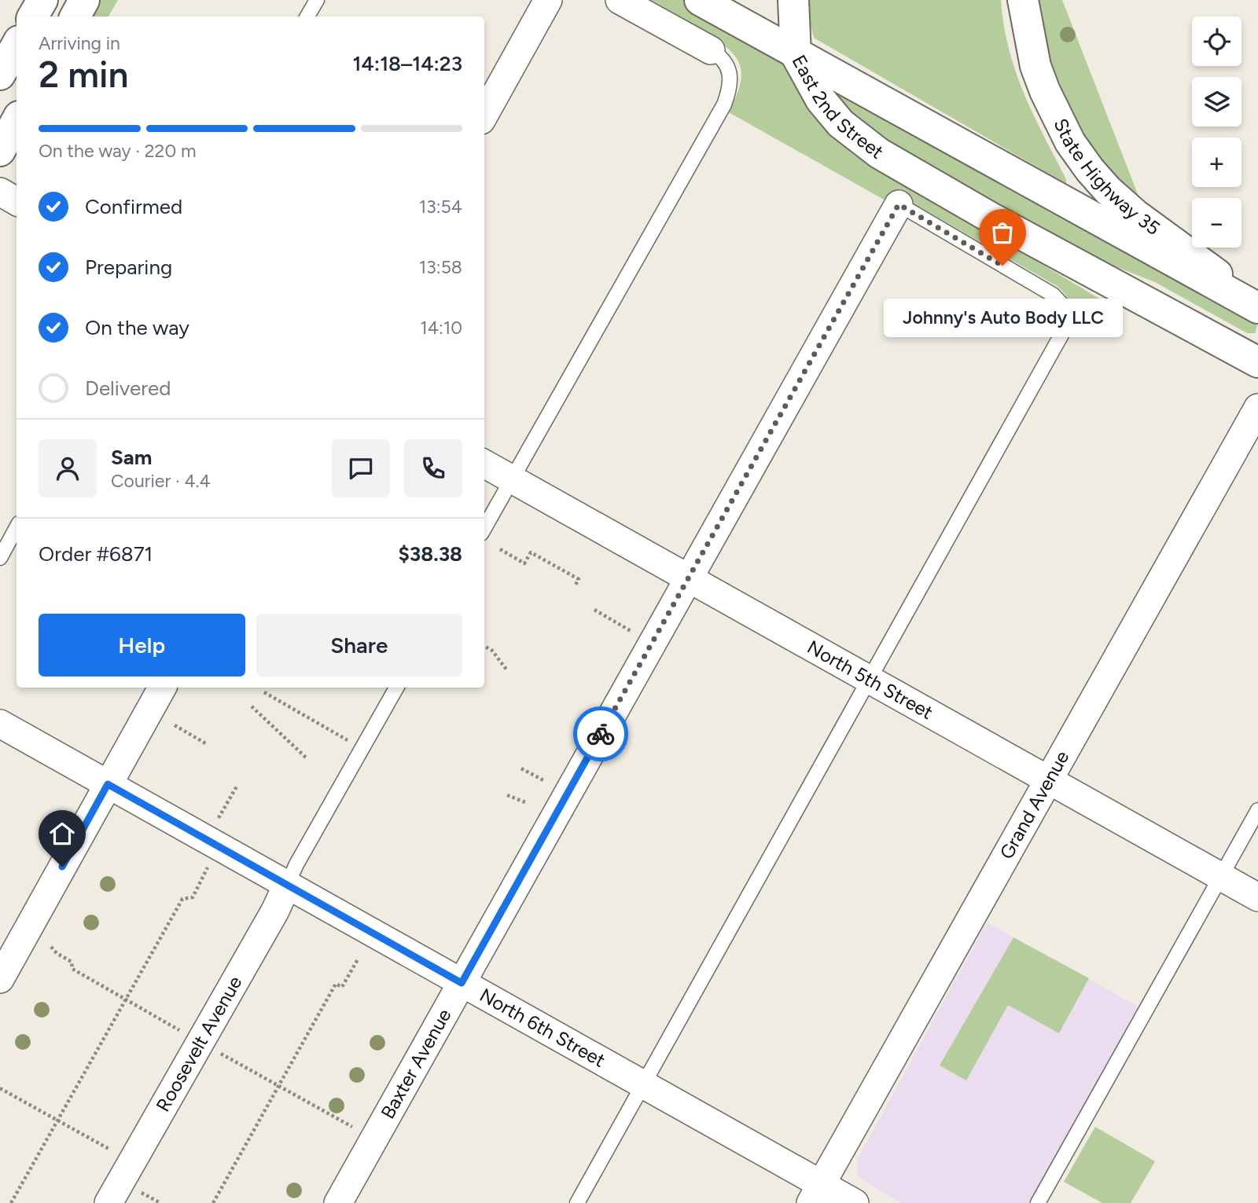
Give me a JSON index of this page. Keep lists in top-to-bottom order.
{
  "streets": {
    "main road": ["East 2nd Street", "State Highway 35"],
    "street": [
      "North 5th Street",
      "Grand Avenue",
      "North 6th Street",
      "Roosevelt Avenue",
      "Baxter Avenue"
    ]
  },
  "crossings": [
    ["East 2nd Street", "State Highway 35"],
    ["North 5th Street", "Grand Avenue"],
    ["North 5th Street", "Baxter Avenue"],
    ["Grand Avenue", "North 6th Street"],
    ["North 6th Street", "Roosevelt Avenue"],
    ["North 6th Street", "Baxter Avenue"]
  ],
  "places": ["Johnny's Auto Body LLC"],
  "page": {
    "map_buttons": ["+", "−"],
    "heading": ["2 min", "Arriving in", "14:18–14:23"],
    "panel": [
      "Sam",
      "Courier · 4.4",
      "Order #6871",
      "$38.38"
    ],
    "bar": "On the way · 220 m",
    "list": [
      ["Confirmed", "13:54"],
      ["Preparing", "13:58"],
      ["On the way", "14:10"],
      "Delivered"
    ],
    "bubble": "Johnny's Auto Body LLC",
    "buttons": ["Help", "Share"]
  }
}
